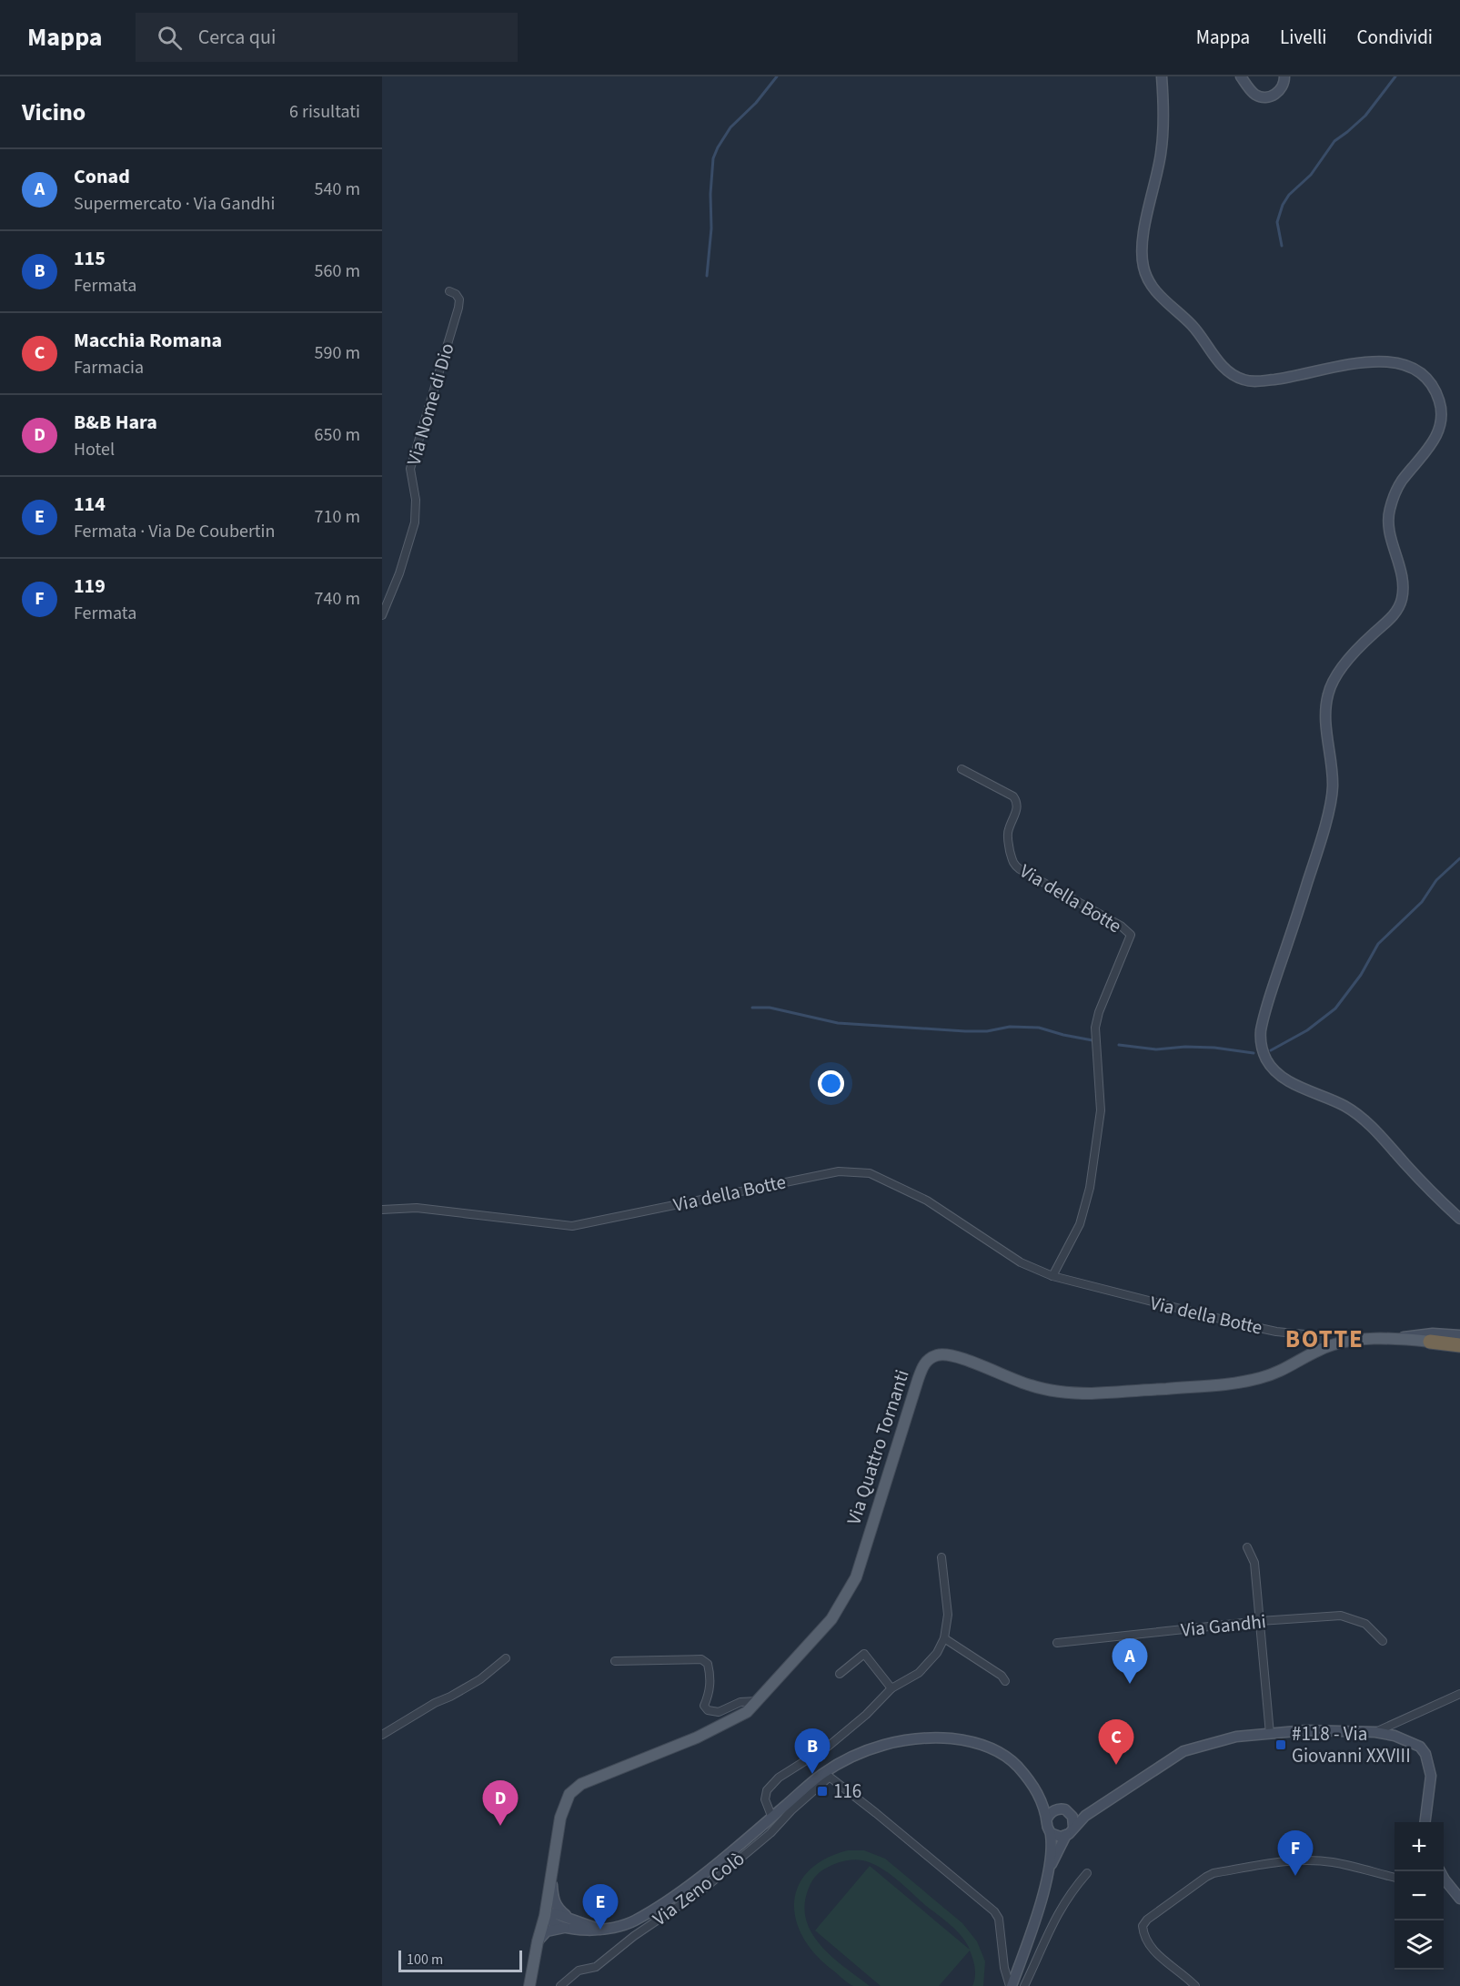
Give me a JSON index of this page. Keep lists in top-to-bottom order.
{
  "streets": {
    "main road": ["Via Quattro Tornanti"],
    "street": [
      "Via Nome di Dio",
      "Via della Botte",
      "Via Gandhi",
      "Via Zeno Colò"
    ]
  },
  "crossings": [
    ["Via della Botte", "Via Quattro Tornanti"]
  ],
  "districts": ["BOTTE"],
  "places": {
    "transit": ["#118 - Via Giovanni XXVIII", "116"]
  },
  "scale_bar": "100 m",
  "page": {
    "header": "Mappa",
    "search": "Cerca qui",
    "nav": ["Mappa", "Livelli", "Condividi"],
    "heading": ["Vicino", "6 risultati"],
    "list": [
      {
        "mark": "A",
        "name": "Conad",
        "note": "Supermercato · Via Gandhi",
        "value": "540 m"
      },
      {
        "mark": "B",
        "name": "115",
        "note": "Fermata",
        "value": "560 m"
      },
      {
        "mark": "C",
        "name": "Macchia Romana",
        "note": "Farmacia",
        "value": "590 m"
      },
      {
        "mark": "D",
        "name": "B&B Hara",
        "note": "Hotel",
        "value": "650 m"
      },
      {
        "mark": "E",
        "name": "114",
        "note": "Fermata · Via De Coubertin",
        "value": "710 m"
      },
      {
        "mark": "F",
        "name": "119",
        "note": "Fermata",
        "value": "740 m"
      }
    ],
    "pins": [
      "A",
      "C",
      "B",
      "D",
      "F",
      "E"
    ],
    "map_buttons": ["+", "−"],
    "scale": "100 m"
  }
}
